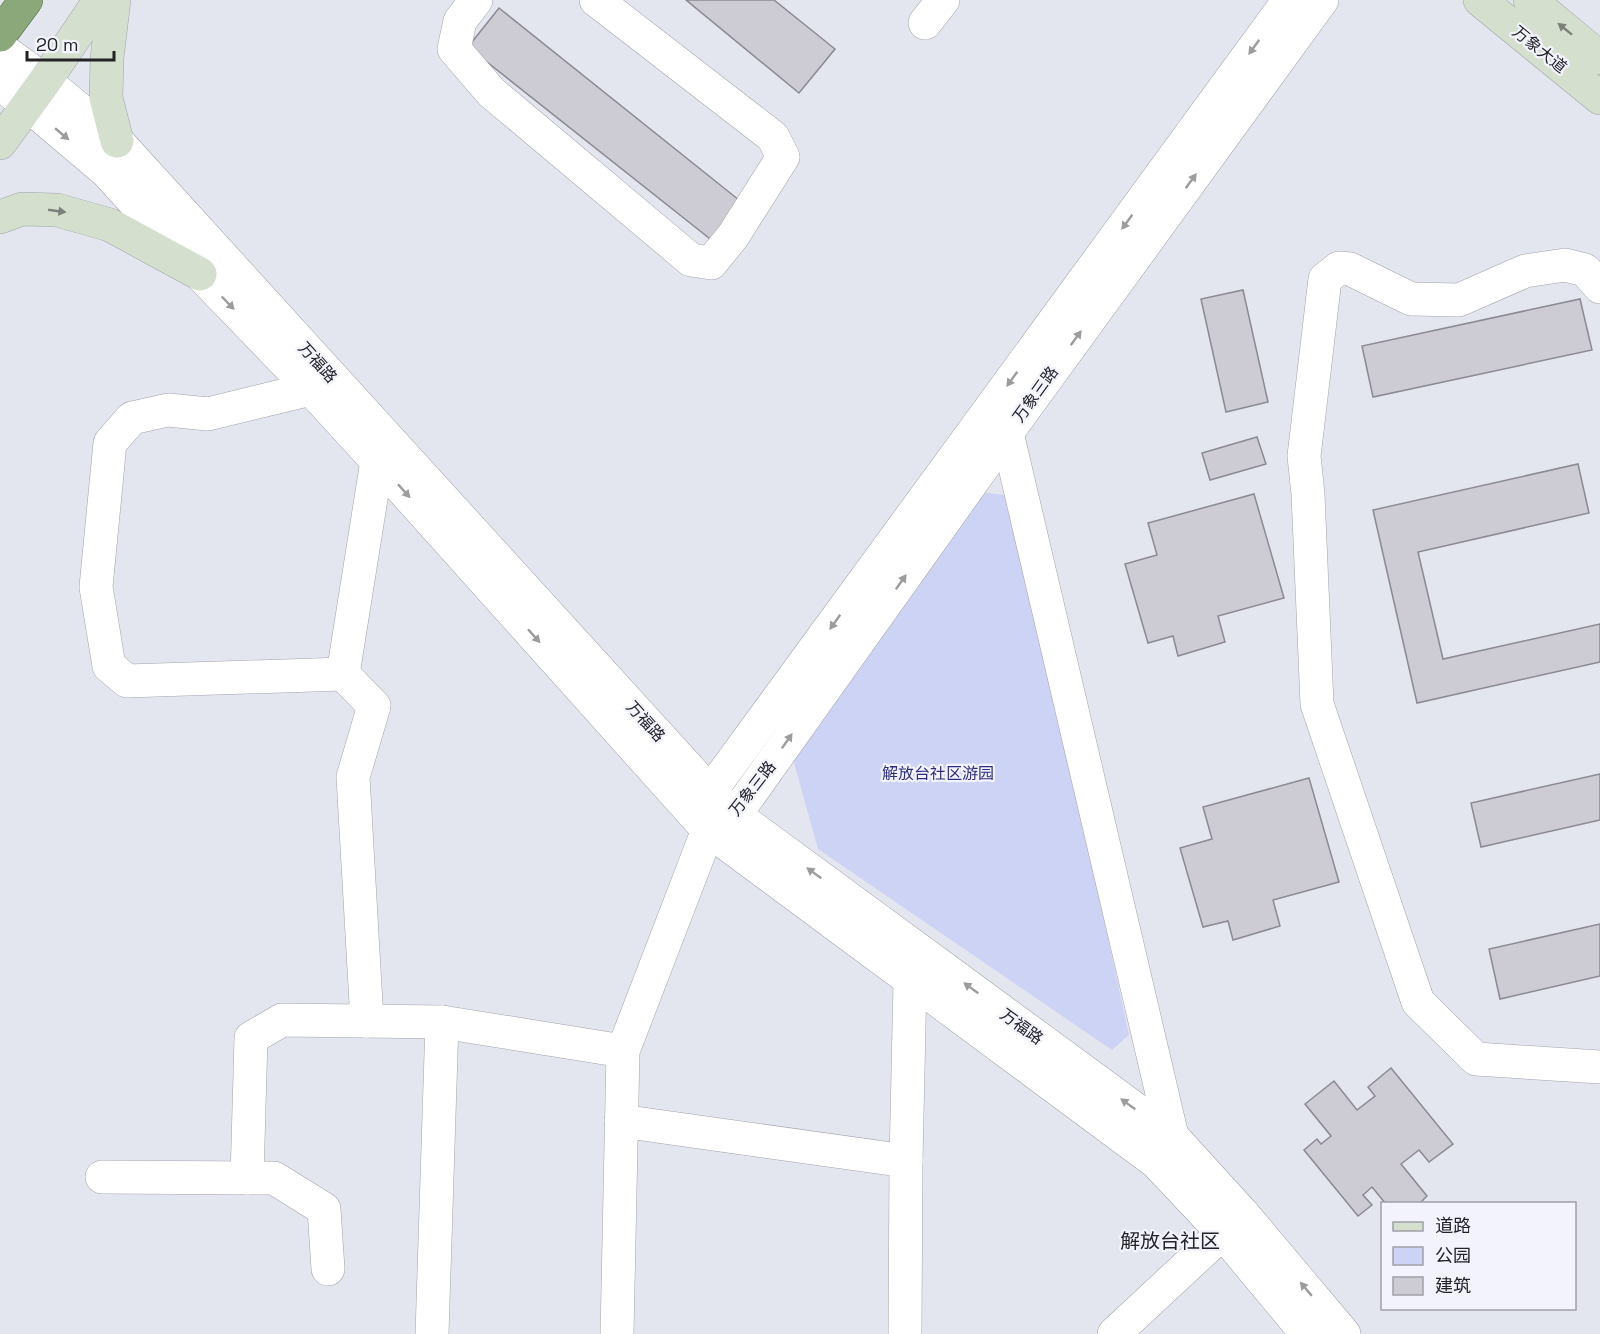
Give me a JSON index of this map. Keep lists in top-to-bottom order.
{
  "streets": {
    "main road": ["万象大道"],
    "street": ["万福路", "万象三路"]
  },
  "crossings": [
    ["万福路", "万象三路"]
  ],
  "districts": ["解放台社区"],
  "parks": ["解放台社区游园"],
  "legend": ["道路", "公园", "建筑"],
  "scale_bar": "20 m"
}
